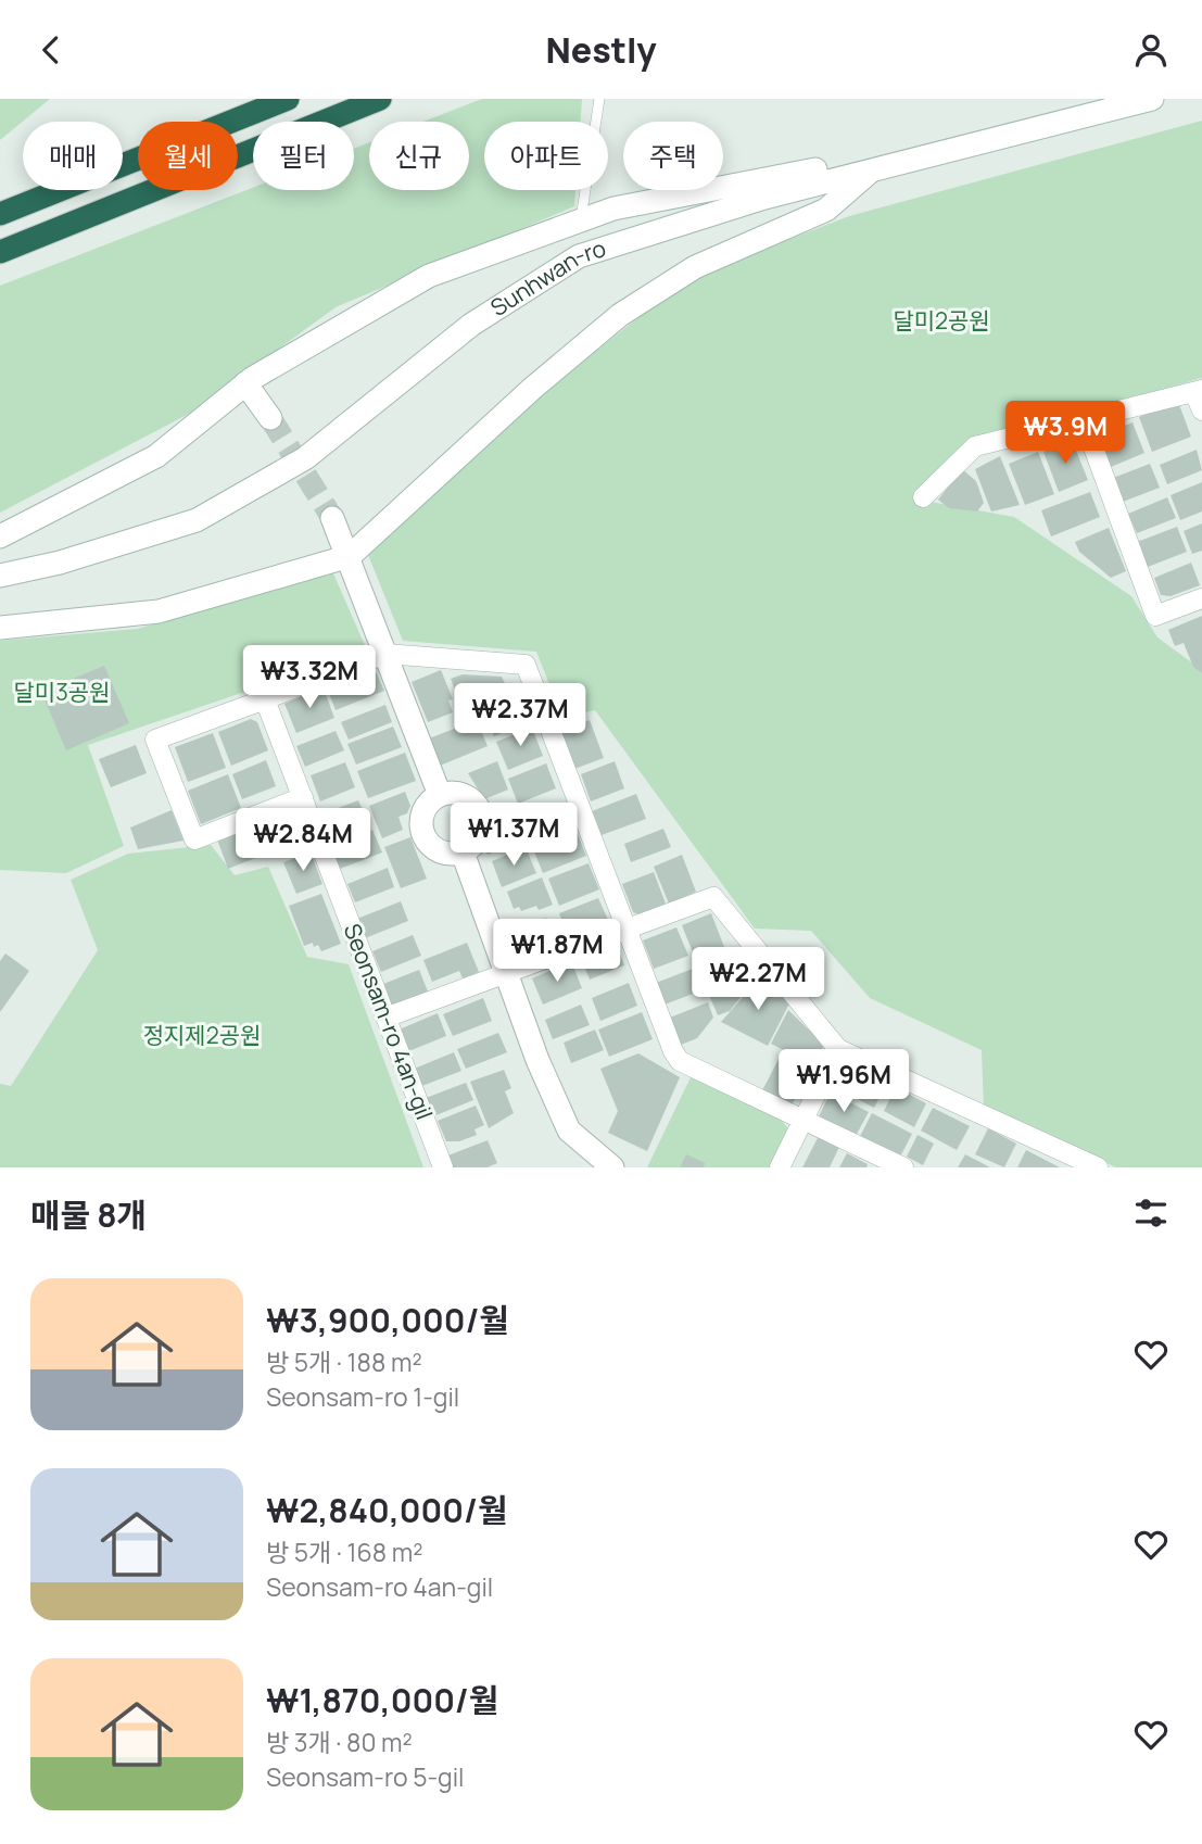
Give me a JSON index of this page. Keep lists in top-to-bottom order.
{
  "streets": {
    "main road": ["Sunhwan-ro"],
    "street": ["Seonsam-ro 4an-gil"]
  },
  "parks": ["달미2공원", "달미3공원", "정지제2공원"],
  "page": {
    "header": "Nestly",
    "chip": [
      "매매",
      "월세",
      "필터",
      "신규",
      "아파트",
      "주택"
    ],
    "price": [
      "₩3.9M",
      "₩3.32M",
      "₩2.37M",
      "₩1.37M",
      "₩2.84M",
      "₩1.87M",
      "₩2.27M",
      "₩1.96M"
    ],
    "heading": "매물 8개",
    "list": [
      {
        "name": "₩3,900,000/월",
        "note": "방 5개 · 188 m² · Seonsam-ro 1-gil"
      },
      {
        "name": "₩2,840,000/월",
        "note": "방 5개 · 168 m² · Seonsam-ro 4an-gil"
      },
      {
        "name": "₩1,870,000/월",
        "note": "방 3개 · 80 m² · Seonsam-ro 5-gil"
      }
    ]
  }
}
